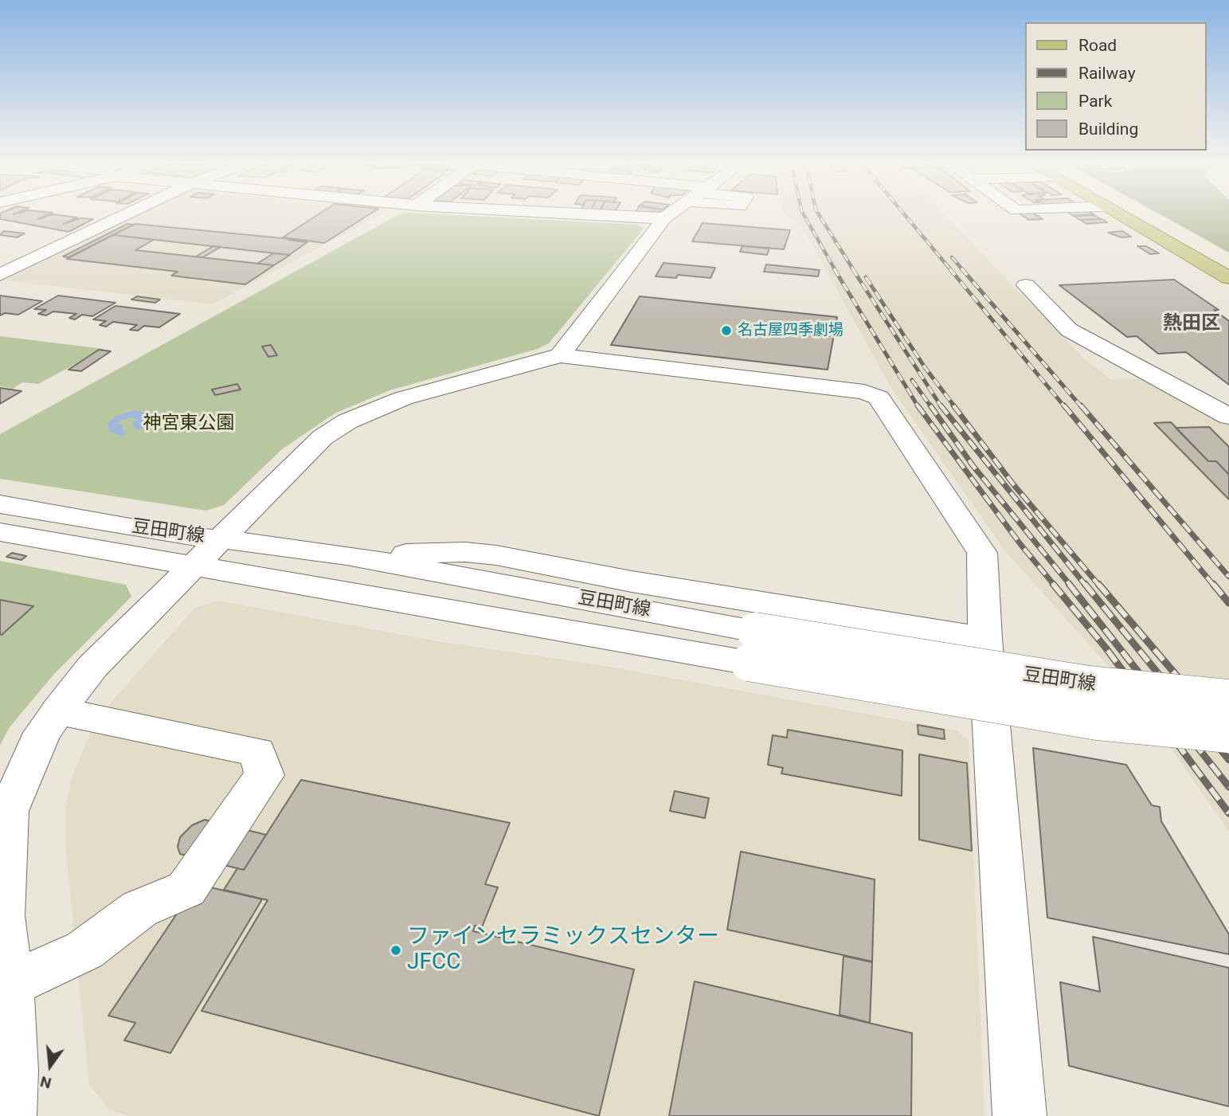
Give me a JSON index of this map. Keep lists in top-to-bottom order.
{
  "streets": {
    "street": ["豆田町線"]
  },
  "districts": ["熱田区"],
  "parks": ["神宮東公園"],
  "places": ["名古屋四季劇場", "ファインセラミックスセンター JFCC"],
  "legend": [
    "Road",
    "Railway",
    "Park",
    "Building"
  ],
  "north": "bottom"
}
